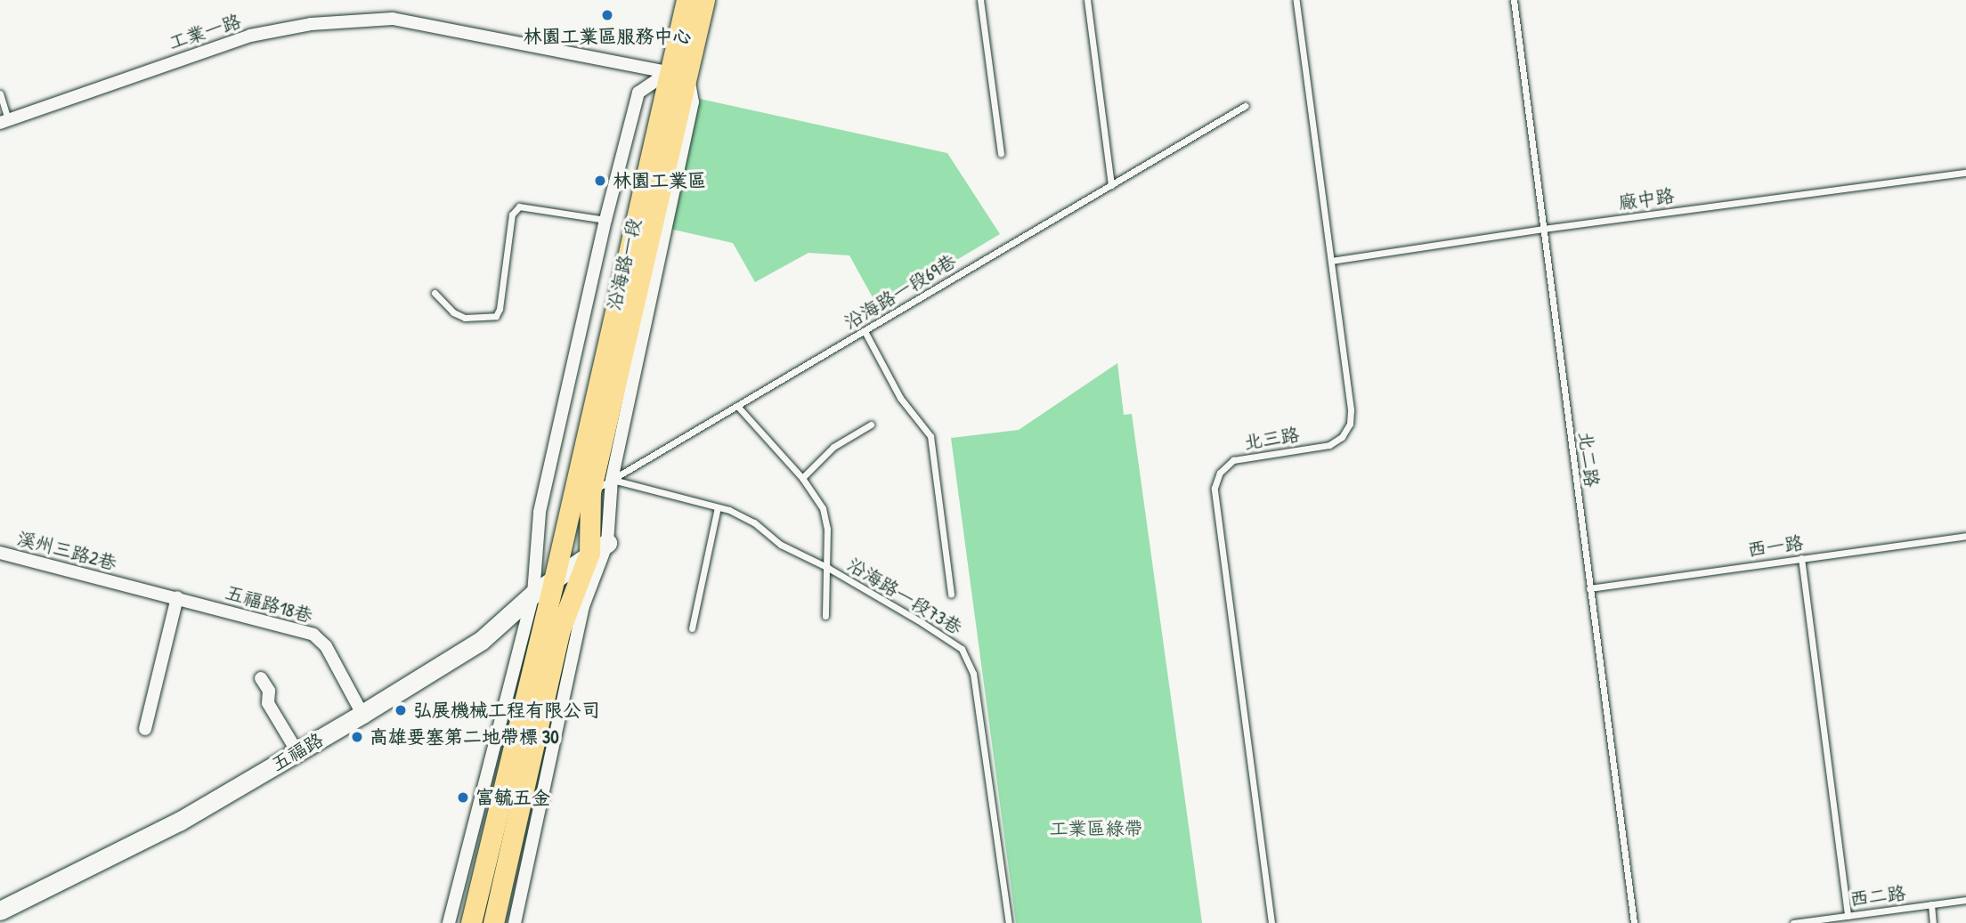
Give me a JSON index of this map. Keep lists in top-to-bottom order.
{
  "streets": {
    "main road": ["沿海路一段"],
    "street": [
      "工業一路",
      "溪州三路2巷",
      "五福路18巷",
      "五福路"
    ],
    "lane": [
      "廠中路",
      "沿海路一段69巷",
      "北三路",
      "北二路",
      "西一路",
      "沿海路一段73巷",
      "西二路"
    ]
  },
  "crossings": [
    ["工業一路", "沿海路一段"],
    ["廠中路", "北三路"],
    ["廠中路", "北二路"],
    ["沿海路一段", "沿海路一段69巷"],
    ["沿海路一段", "沿海路一段73巷"],
    ["沿海路一段", "五福路"],
    ["沿海路一段69巷", "沿海路一段73巷"],
    ["北二路", "西一路"],
    ["溪州三路2巷", "五福路18巷"],
    ["五福路18巷", "五福路"]
  ],
  "parks": ["工業區綠帶"],
  "places": [
    "林園工業區服務中心",
    "林園工業區",
    "弘展機械工程有限公司",
    "高雄要塞第二地帶標 30",
    "富毓五金"
  ]
}
